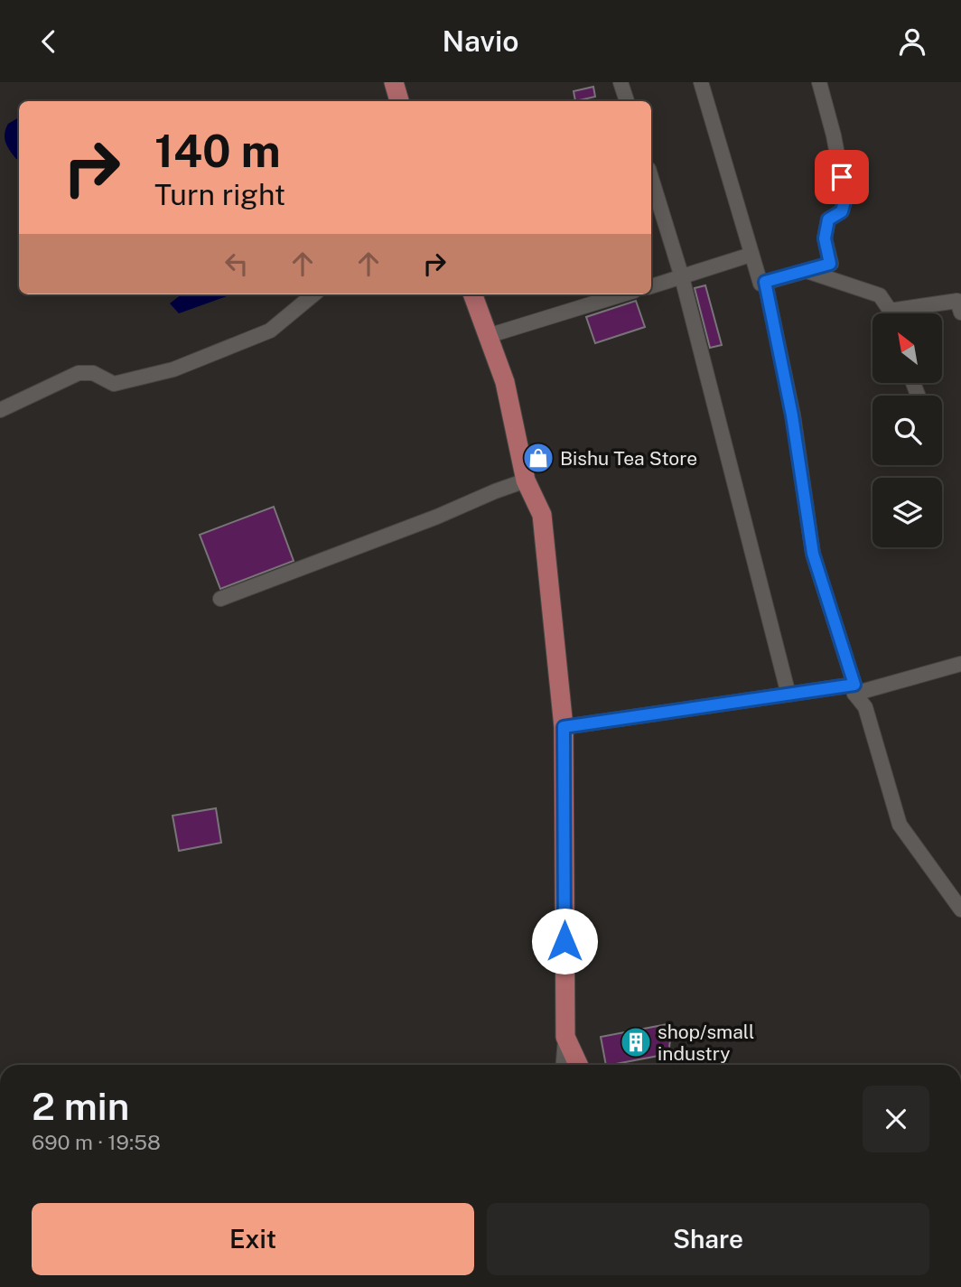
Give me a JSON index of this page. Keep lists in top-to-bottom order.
{
  "places": {
    "shop": ["Bishu Tea Store"],
    "building": ["shop/small industry"]
  },
  "north": "top left",
  "page": {
    "header": "Navio",
    "turn": ["140 m", "Turn right"],
    "heading": ["2 min", "690 m · 19:58"],
    "buttons": ["Exit", "Share"]
  }
}
